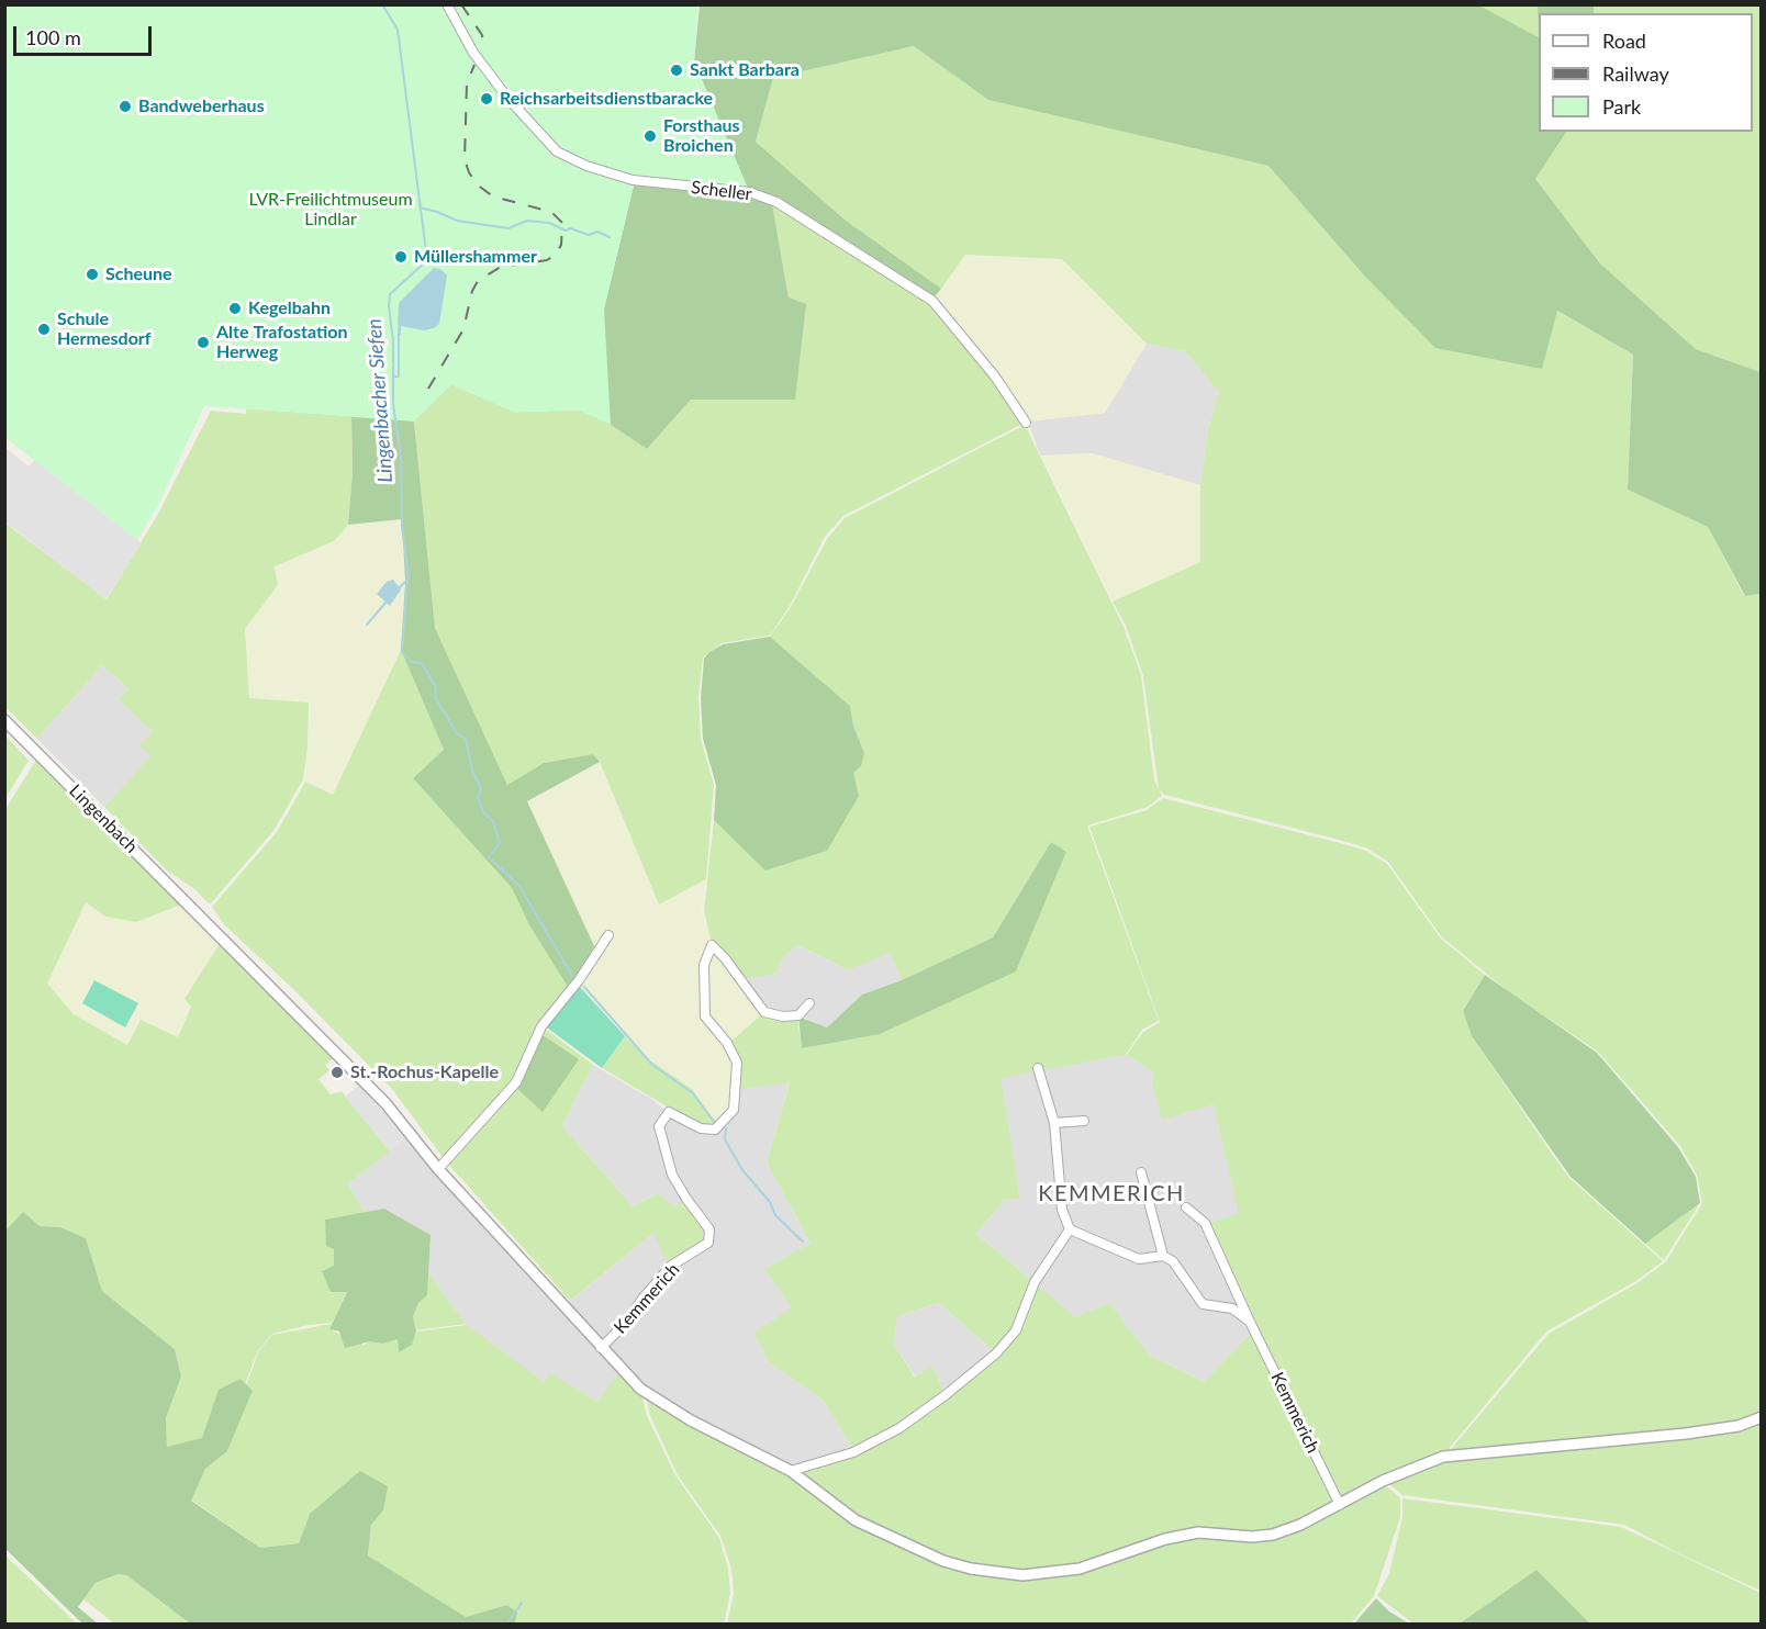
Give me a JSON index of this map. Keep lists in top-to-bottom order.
{
  "streets": {
    "street": ["Scheller", "Lingenbach", "Kemmerich"]
  },
  "crossings": [
    ["Lingenbach", "Kemmerich"]
  ],
  "districts": ["KEMMERICH"],
  "water": ["Lingenbacher Siefen"],
  "parks": ["LVR-Freilichtmuseum Lindlar"],
  "places": [
    "Sankt Barbara",
    "Reichsarbeitsdienstbaracke",
    "Bandweberhaus",
    "Forsthaus Broichen",
    "Müllershammer",
    "Scheune",
    "Kegelbahn",
    "Schule Hermesdorf",
    "Alte Trafostation Herweg",
    "St.-Rochus-Kapelle"
  ],
  "legend": ["Road", "Railway", "Park"],
  "scale_bar": "100 m"
}
